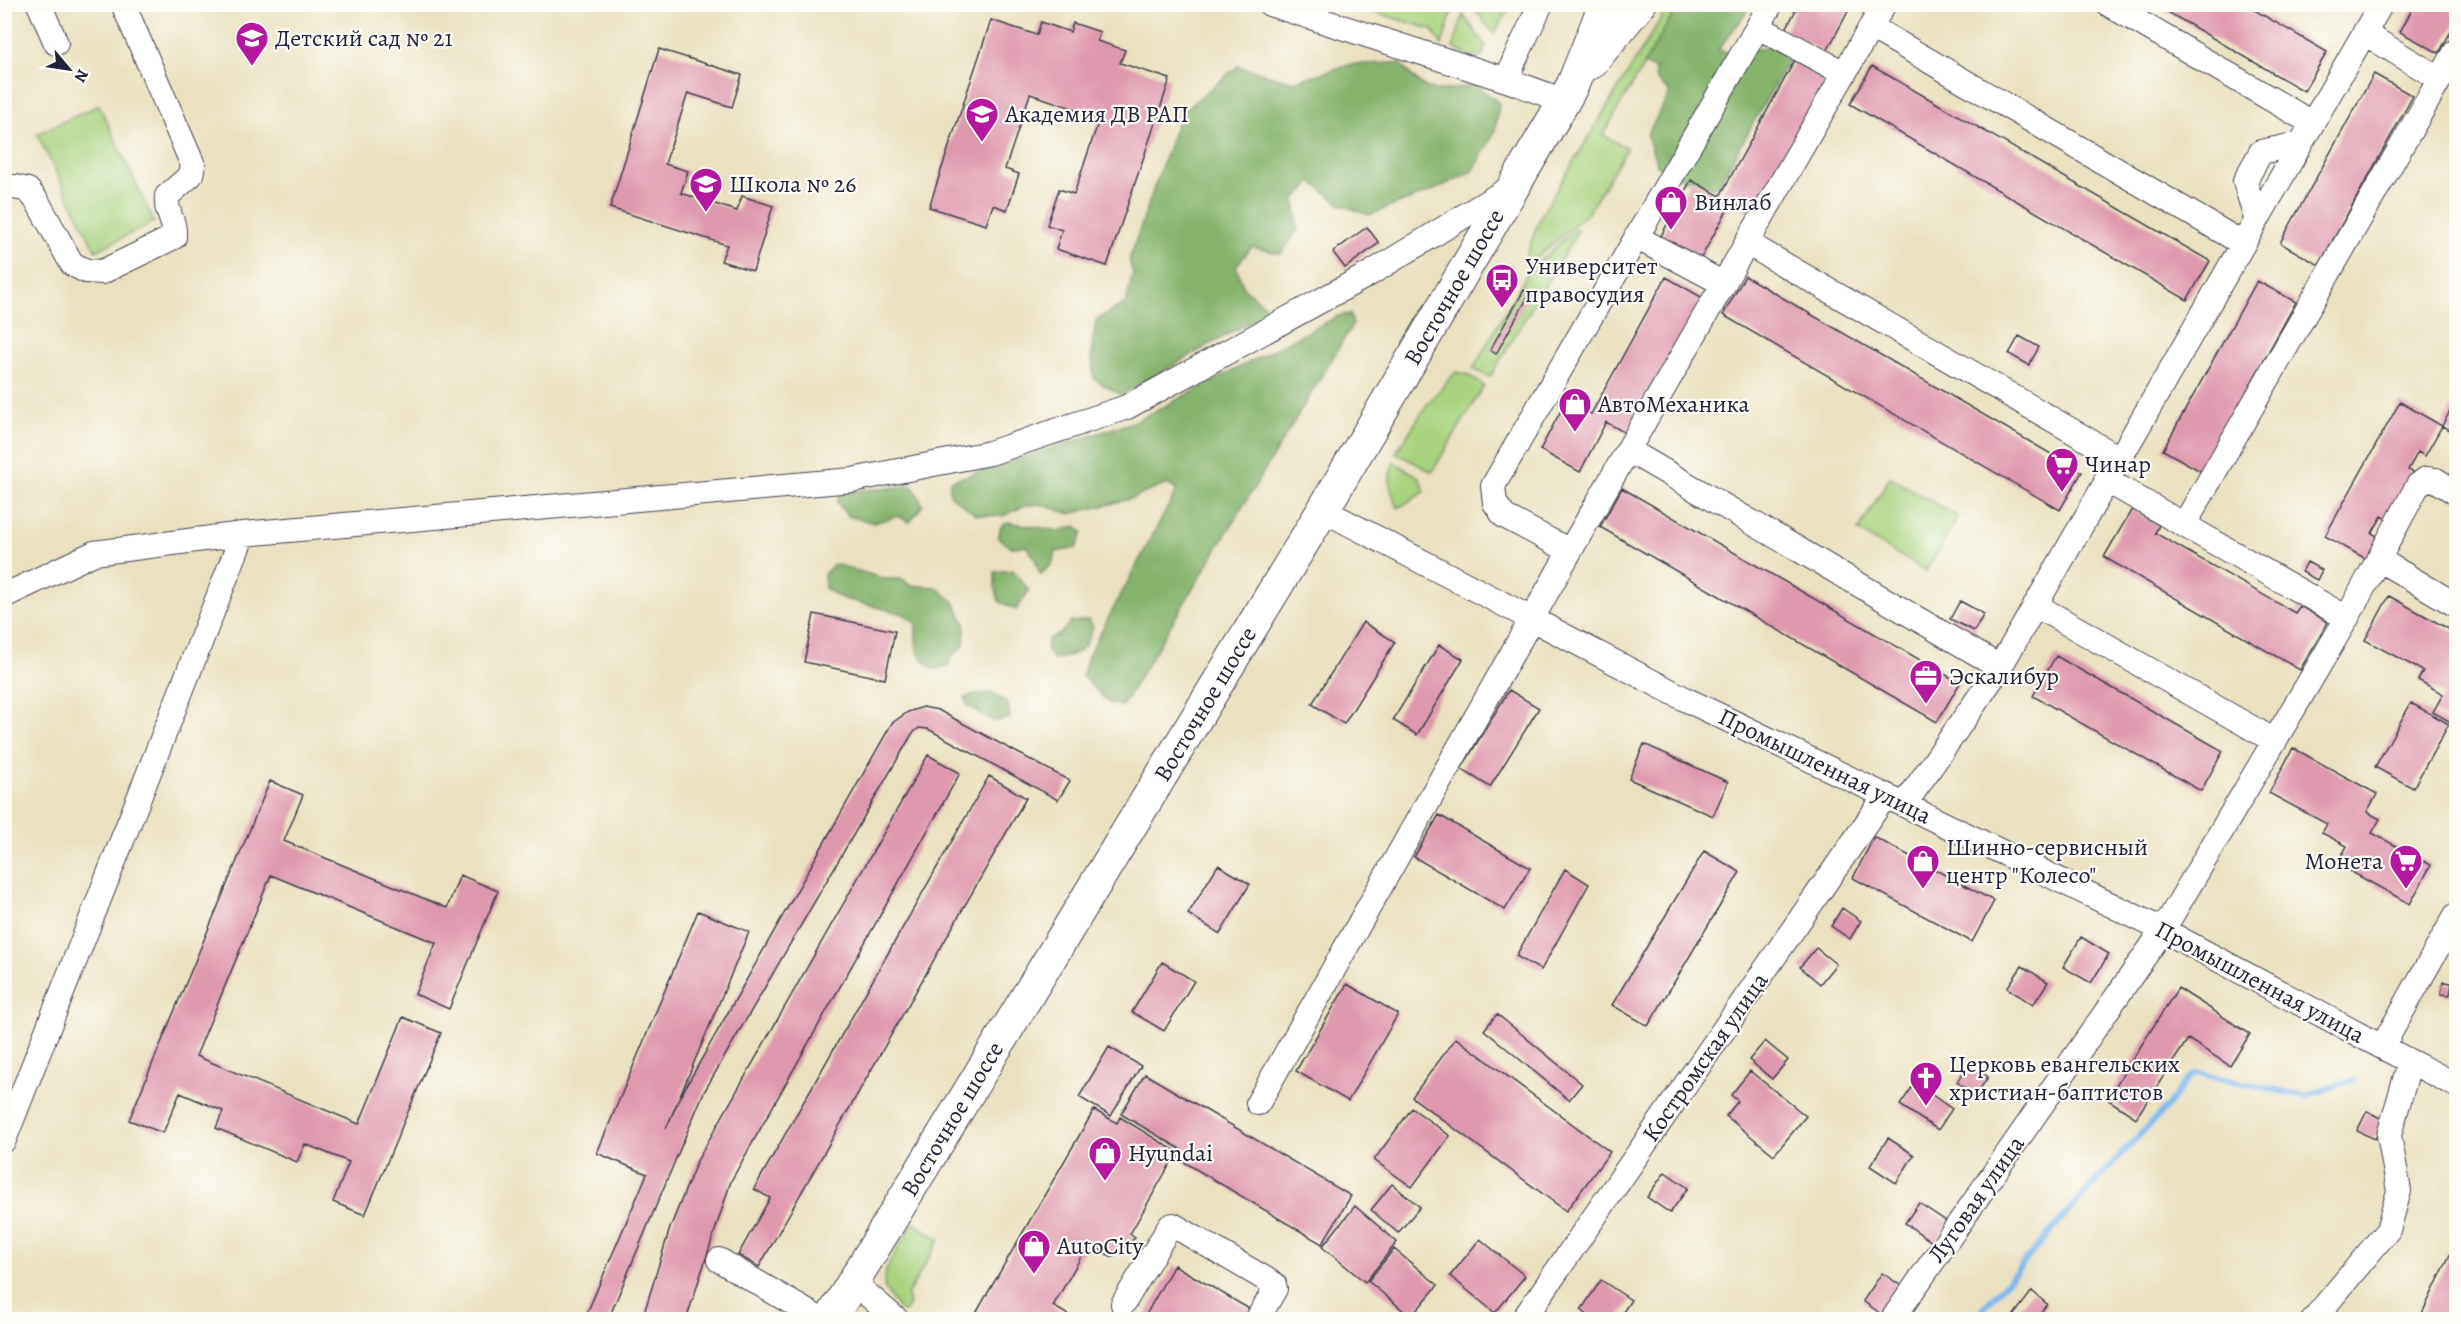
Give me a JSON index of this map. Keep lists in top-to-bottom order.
{
  "streets": {
    "main road": ["Восточное шоссе"],
    "street": ["Промышленная улица", "Костромская улица", "Луговая улица"]
  },
  "crossings": [
    ["Восточное шоссе", "Промышленная улица"],
    ["Промышленная улица", "Костромская улица"],
    ["Промышленная улица", "Луговая улица"]
  ],
  "places": {
    "school or university": ["Детский сад № 21", "Академия ДВ РАП", "Школа № 26"],
    "shop": [
      "Винлаб",
      "АвтоМеханика",
      "Шинно-сервисный центр \"Колесо\"",
      "Hyundai",
      "AutoCity"
    ],
    "bus stop": ["Университет правосудия"],
    "supermarket": ["Чинар", "Монета"],
    "office": ["Эскалибур"],
    "church": ["Церковь евангельских христиан-баптистов"]
  },
  "north": "bottom right"
}
